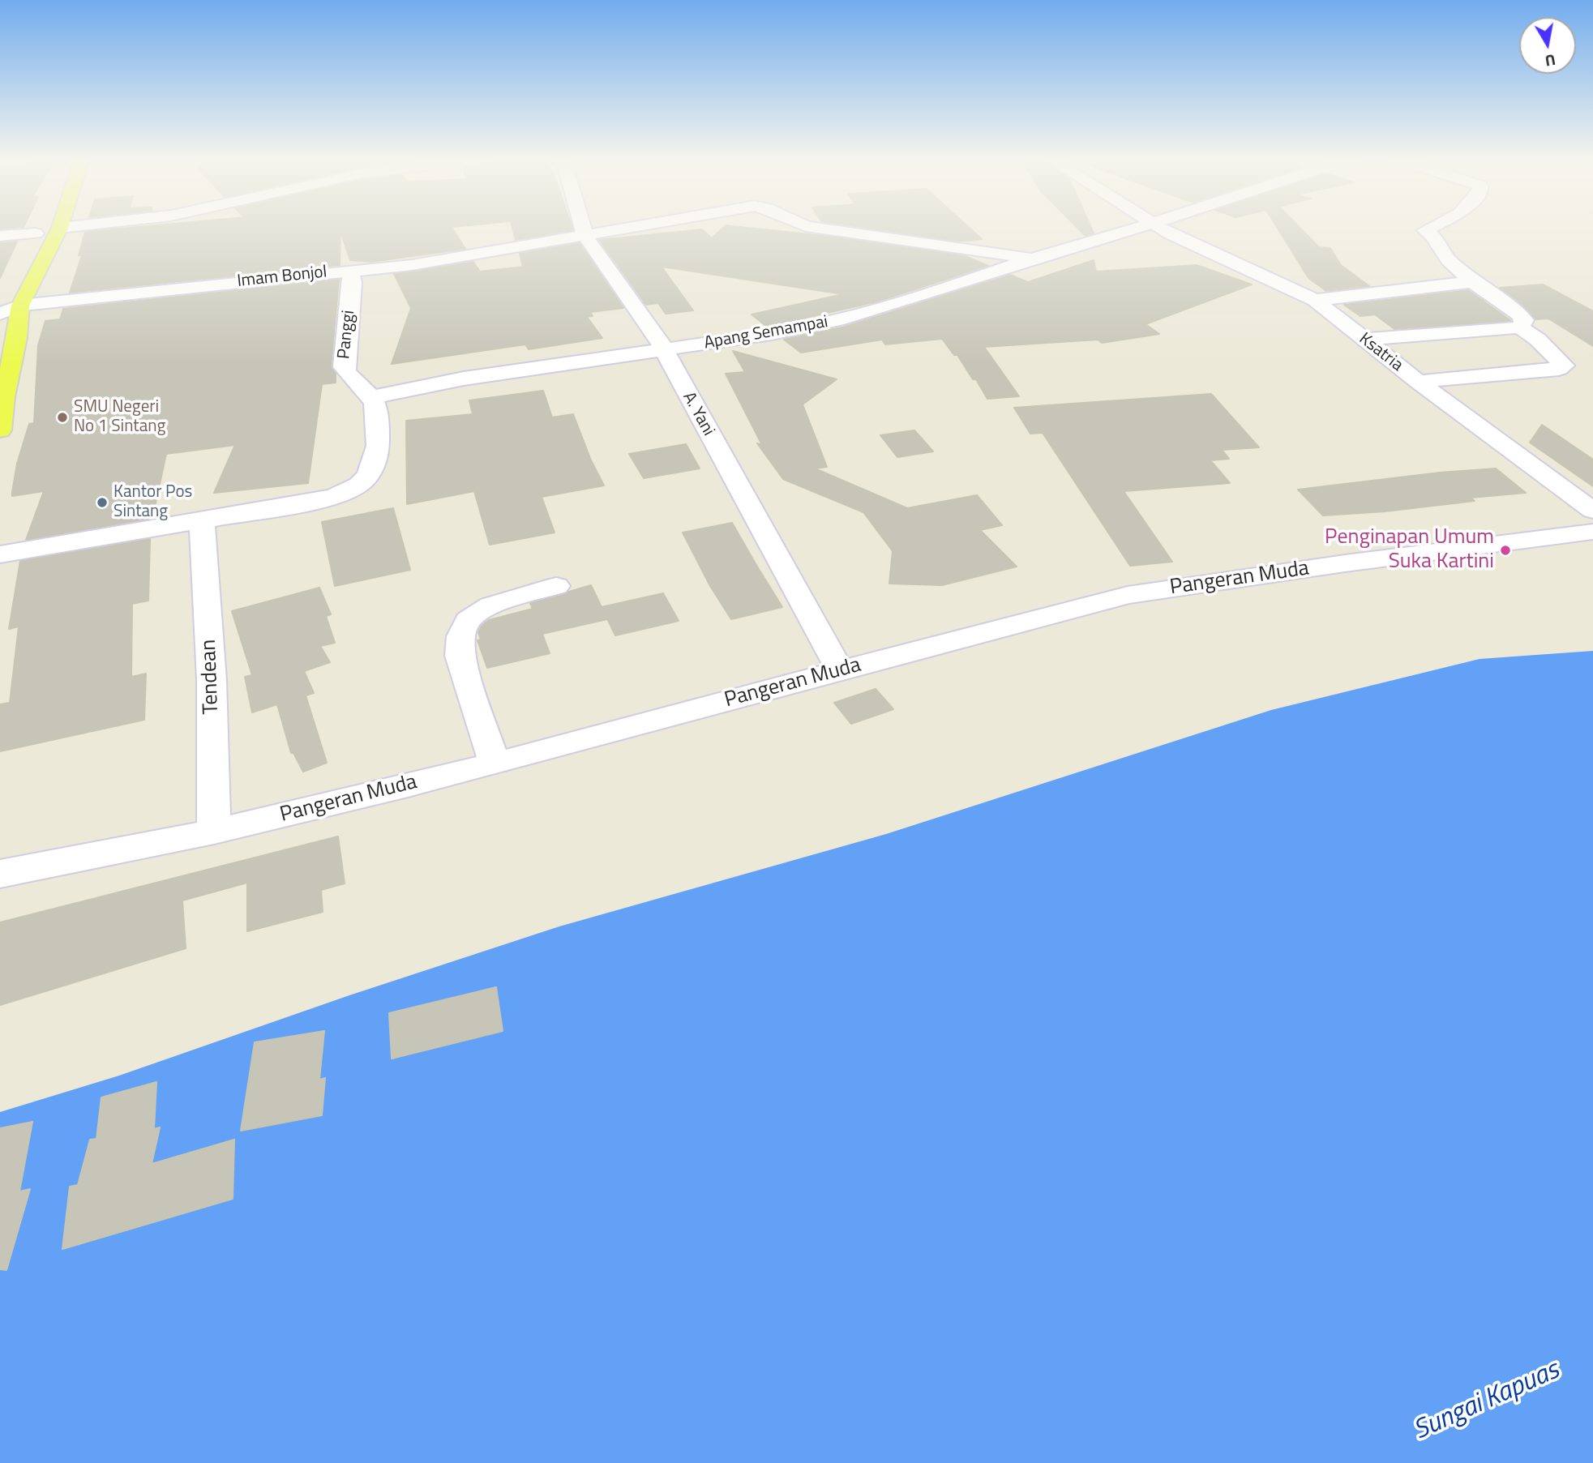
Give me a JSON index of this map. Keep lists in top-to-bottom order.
{
  "streets": {
    "street": [
      "Imam Bonjol",
      "Apang Semampai",
      "Panggi",
      "Ksatria",
      "A. Yani",
      "Pangeran Muda",
      "Tendean"
    ]
  },
  "crossings": [
    ["Imam Bonjol", "Apang Semampai"],
    ["Imam Bonjol", "Panggi"],
    ["Imam Bonjol", "A. Yani"],
    ["Apang Semampai", "Panggi"],
    ["Apang Semampai", "A. Yani"],
    ["A. Yani", "Pangeran Muda"],
    ["Pangeran Muda", "Tendean"]
  ],
  "water": ["Sungai Kapuas"],
  "places": ["SMU Negeri No 1 Sintang", "Kantor Pos Sintang", "Penginapan Umum Suka Kartini"],
  "north": "bottom"
}
